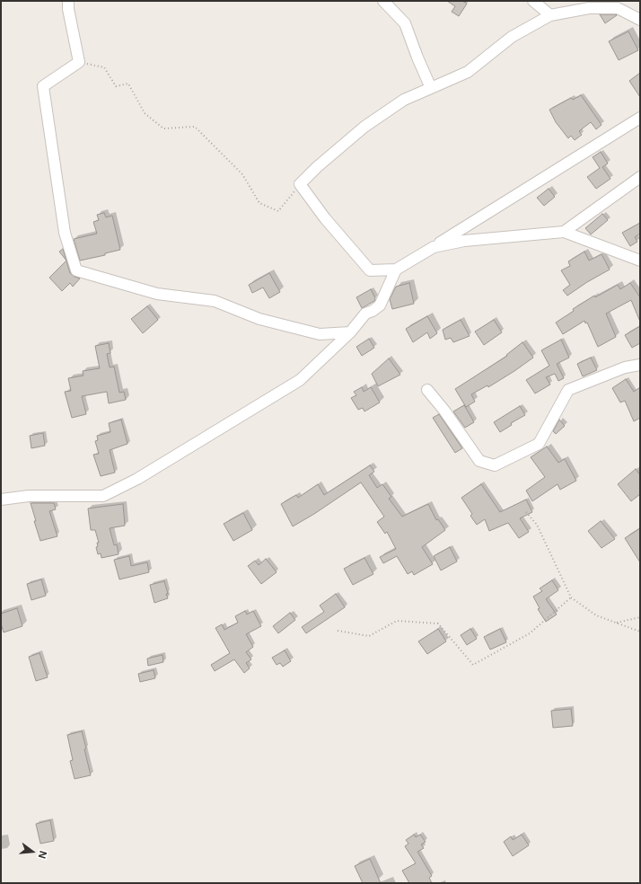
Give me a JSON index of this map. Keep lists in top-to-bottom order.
{
  "north": "right"
}
